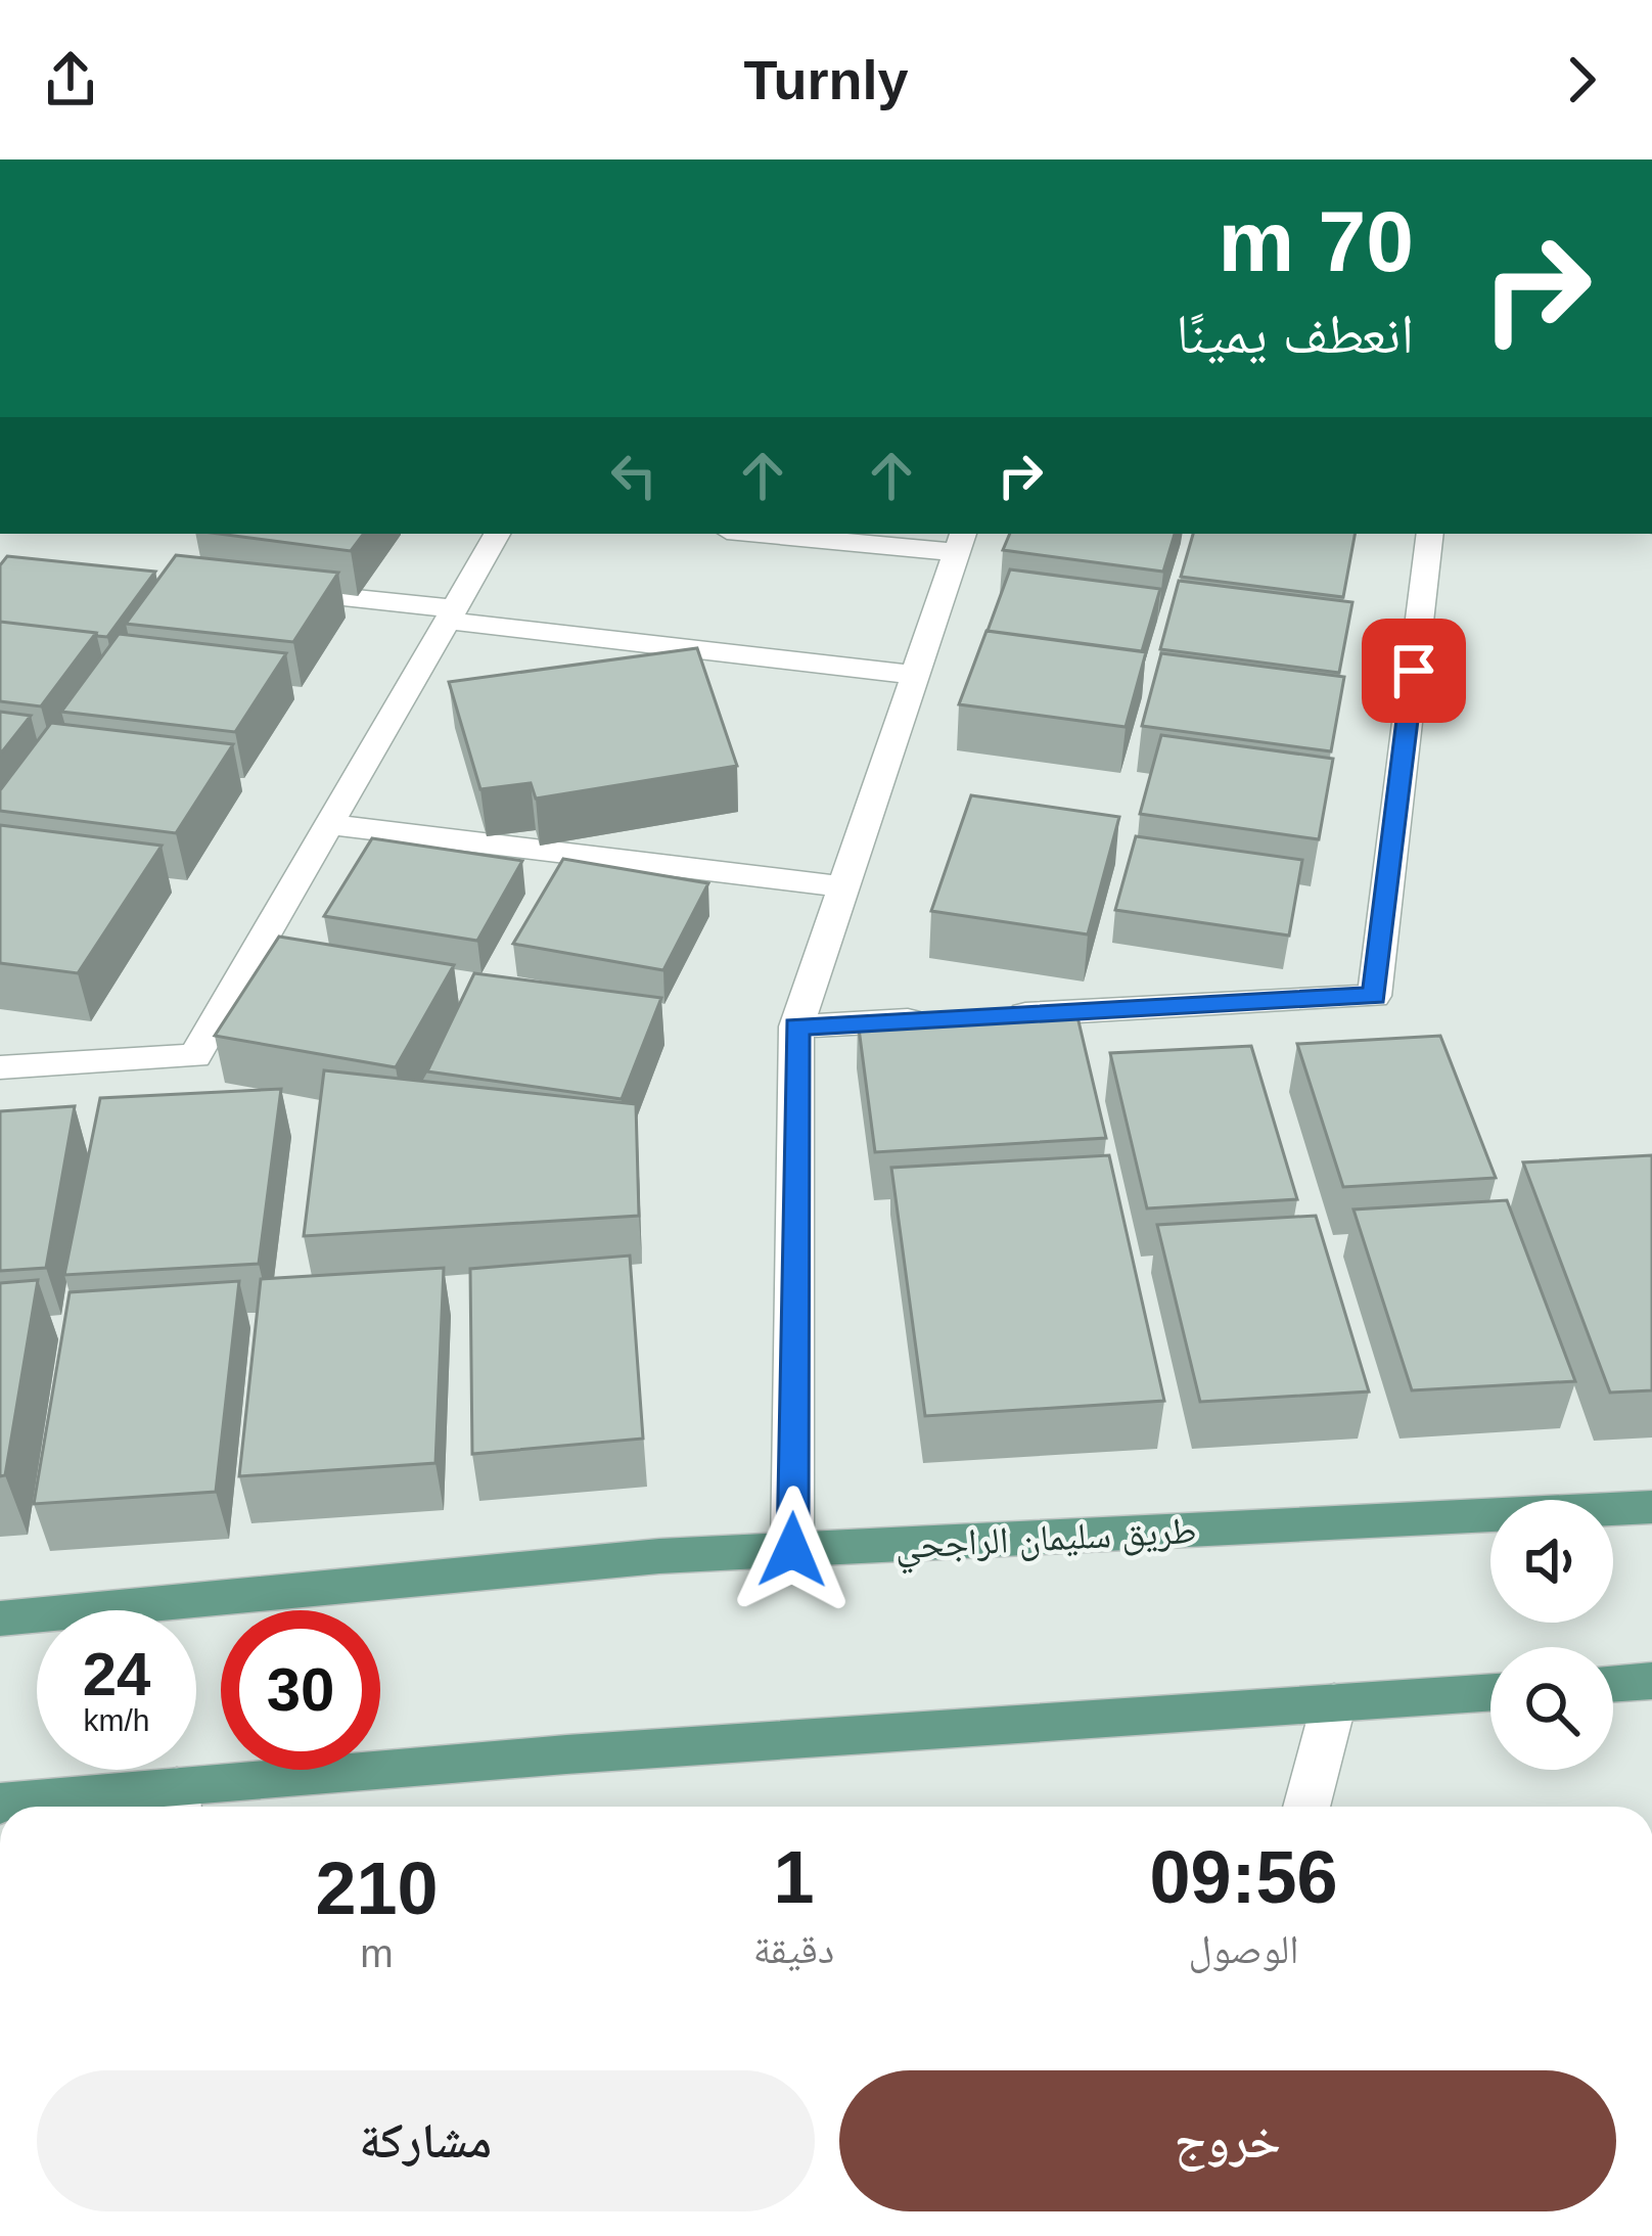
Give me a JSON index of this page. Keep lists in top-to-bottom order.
{
  "streets": {
    "main road": ["طريق سليمان الراجحي"]
  },
  "page": {
    "header": "Turnly",
    "turn": ["70 m", "انعطف يمينًا"],
    "speed": "24 km/h",
    "limit": "30",
    "eta": [
      "09:56",
      "الوصول",
      "1",
      "دقيقة",
      "210",
      "m"
    ],
    "buttons": ["خروج", "مشاركة"]
  }
}
